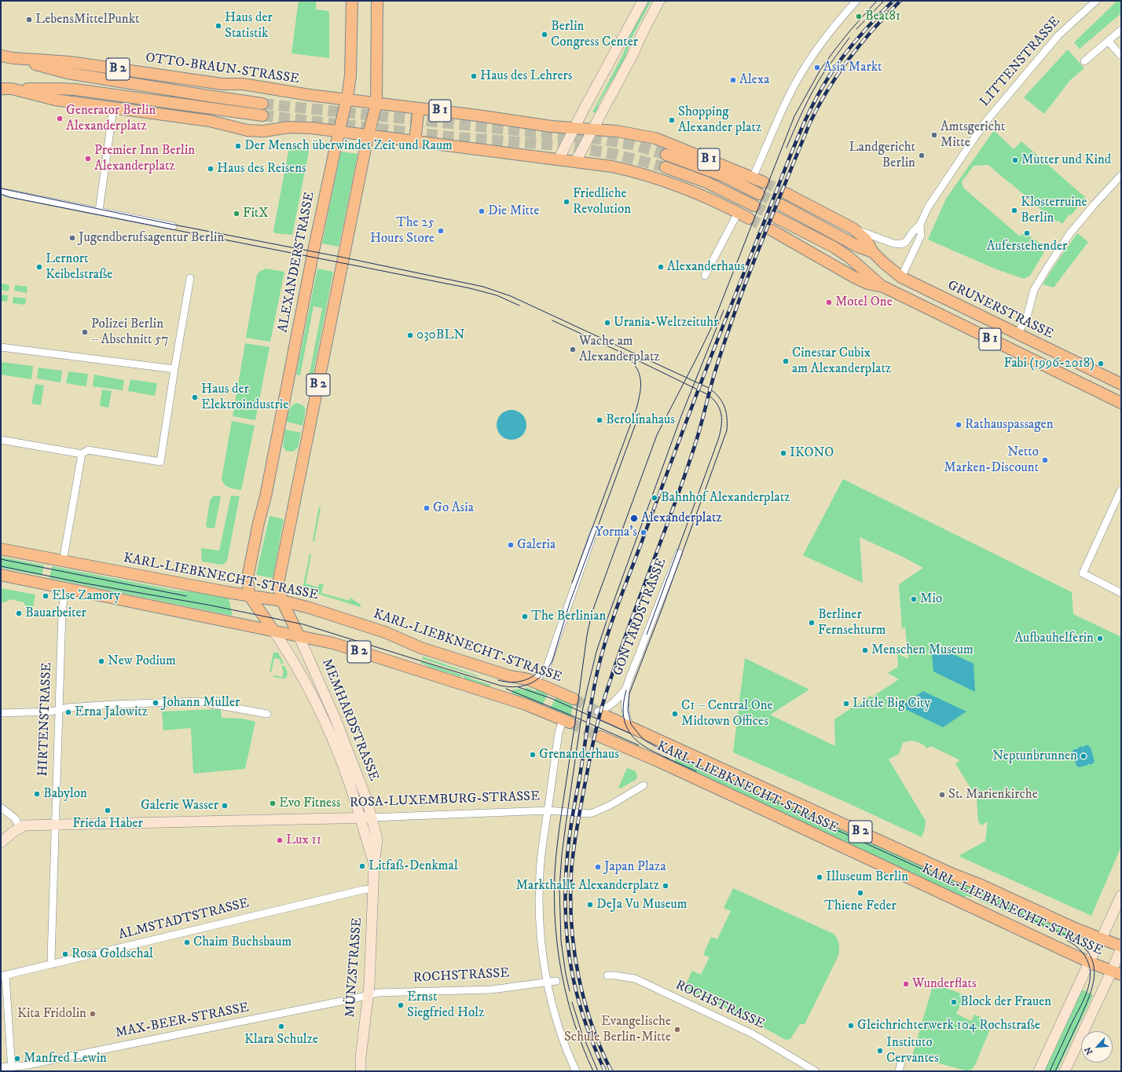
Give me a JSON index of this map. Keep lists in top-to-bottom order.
{
  "streets": {
    "main road": [
      "B 2",
      "OTTO-BRAUN-STRASSE",
      "B 1",
      "ALEXANDERSTRASSE",
      "GRUNERSTRASSE",
      "KARL-LIEBKNECHT-STRASSE"
    ],
    "street": [
      "LITTENSTRASSE",
      "GONTARDSTRASSE",
      "HIRTENSTRASSE",
      "MEMHARDSTRASSE",
      "ROSA-LUXEMBURG-STRASSE",
      "ALMSTADTSTRASSE",
      "MÜNZSTRASSE",
      "ROCHSTRASSE",
      "MAX-BEER-STRASSE"
    ]
  },
  "crossings": [
    ["LITTENSTRASSE", "GRUNERSTRASSE"],
    ["B 2", "OTTO-BRAUN-STRASSE"],
    ["B 2", "B 1"],
    ["B 2", "ALEXANDERSTRASSE"],
    ["B 2", "KARL-LIEBKNECHT-STRASSE"],
    ["B 2", "MEMHARDSTRASSE"],
    ["OTTO-BRAUN-STRASSE", "ALEXANDERSTRASSE"],
    ["ALEXANDERSTRASSE", "KARL-LIEBKNECHT-STRASSE"],
    ["ALEXANDERSTRASSE", "MEMHARDSTRASSE"],
    ["KARL-LIEBKNECHT-STRASSE", "GONTARDSTRASSE"],
    ["HIRTENSTRASSE", "ROSA-LUXEMBURG-STRASSE"],
    ["HIRTENSTRASSE", "ALMSTADTSTRASSE"],
    ["MEMHARDSTRASSE", "ROSA-LUXEMBURG-STRASSE"],
    ["MEMHARDSTRASSE", "MÜNZSTRASSE"],
    ["ROSA-LUXEMBURG-STRASSE", "MÜNZSTRASSE"],
    ["ALMSTADTSTRASSE", "MÜNZSTRASSE"],
    ["MÜNZSTRASSE", "ROCHSTRASSE"],
    ["MÜNZSTRASSE", "MAX-BEER-STRASSE"],
    ["ROCHSTRASSE", "MAX-BEER-STRASSE"]
  ],
  "places": [
    "Beat81",
    "LebensMittelPunkt",
    "Haus der Statistik",
    "Berlin Congress Center",
    "Asia Markt",
    "Haus des Lehrers",
    "Alexa",
    "Generator Berlin Alexanderplatz",
    "Shopping Alexander platz",
    "Amtsgericht Mitte",
    "Der Mensch überwindet Zeit und Raum",
    "Landgericht Berlin",
    "Premier Inn Berlin Alexanderplatz",
    "Mutter und Kind",
    "Haus des Reisens",
    "Friedliche Revolution",
    "Klosterruine Berlin",
    "Die Mitte",
    "FitX",
    "The 25 Hours Store",
    "Auferstehender",
    "Jugendberufsagentur Berlin",
    "Lernort Keibelstraße",
    "Alexanderhaus",
    "Motel One",
    "Urania-Weltzeituhr",
    "Polizei Berlin – Abschnitt 57",
    "030BLN",
    "Wache am Alexanderplatz",
    "Cinestar Cubix am Alexanderplatz",
    "Fabi (1996-2018)",
    "Haus der Elektroindustrie",
    "Berolinahaus",
    "Rathauspassagen",
    "IKONO",
    "Netto Marken-Discount",
    "Bahnhof Alexanderplatz",
    "Go Asia",
    "Alexanderplatz",
    "Yorma's",
    "Galeria",
    "Else Zamory",
    "Mio",
    "Bauarbeiter",
    "The Berlinian",
    "Berliner Fernsehturm",
    "Aufbauhelferin",
    "Menschen Museum",
    "New Podium",
    "Johann Müller",
    "Little Big City",
    "Erna Jalowitz",
    "C1 – Central One Midtown Offices",
    "Grenanderhaus",
    "Neptunbrunnen",
    "Babylon",
    "St. Marienkirche",
    "Evo Fitness",
    "Galerie Wasser",
    "Frieda Haber",
    "Lux 11",
    "Litfaß-Denkmal",
    "Japan Plaza",
    "Illuseum Berlin",
    "Markthalle Alexanderplatz",
    "Thiene Feder",
    "DeJa Vu Museum",
    "Chaim Buchsbaum",
    "Rosa Goldschal",
    "Wunderflats",
    "Block der Frauen",
    "Ernst Siegfried Holz",
    "Kita Fridolin",
    "Gleichrichterwerk 104 Rochstraße",
    "Klara Schulze",
    "Evangelische Schule Berlin-Mitte",
    "Instituto Cervantes",
    "Manfred Lewin"
  ],
  "north": "bottom left"
}
